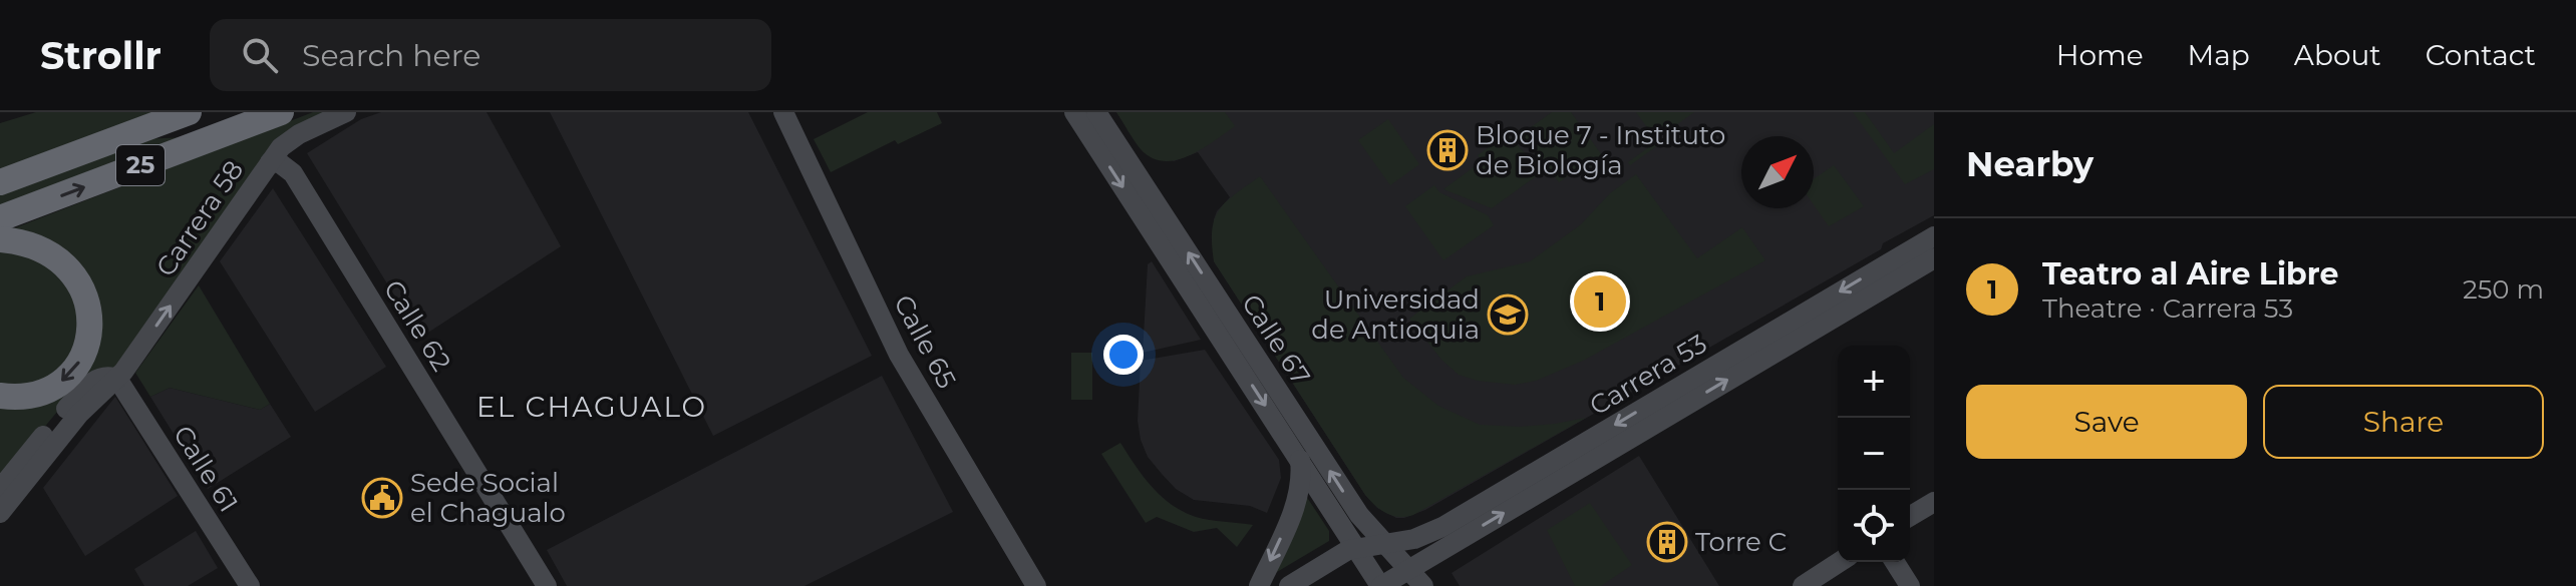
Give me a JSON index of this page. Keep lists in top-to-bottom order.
{
  "streets": {
    "highway": ["25"],
    "main road": [
      "Carrera 58",
      "Calle 62",
      "Calle 67",
      "Calle 65",
      "Carrera 53",
      "Calle 61"
    ]
  },
  "crossings": [
    ["Carrera 58", "Calle 61"],
    ["Calle 67", "Carrera 53"]
  ],
  "one_way": ["Carrera 58"],
  "districts": ["EL CHAGUALO"],
  "places": {
    "building": ["Bloque 7 - Instituto de Biología", "Torre C"],
    "school or university": ["Universidad de Antioquia"],
    "public building": ["Sede Social el Chagualo"]
  },
  "north": "top right",
  "page": {
    "header": "Strollr",
    "search": "Search here",
    "nav": [
      "Home",
      "Map",
      "About",
      "Contact"
    ],
    "heading": "Nearby",
    "list": [
      {
        "mark": "1",
        "name": "Teatro al Aire Libre",
        "note": "Theatre · Carrera 53",
        "value": "250 m"
      }
    ],
    "pins": "1",
    "map_buttons": ["+", "−"],
    "buttons": ["Save", "Share"]
  }
}
